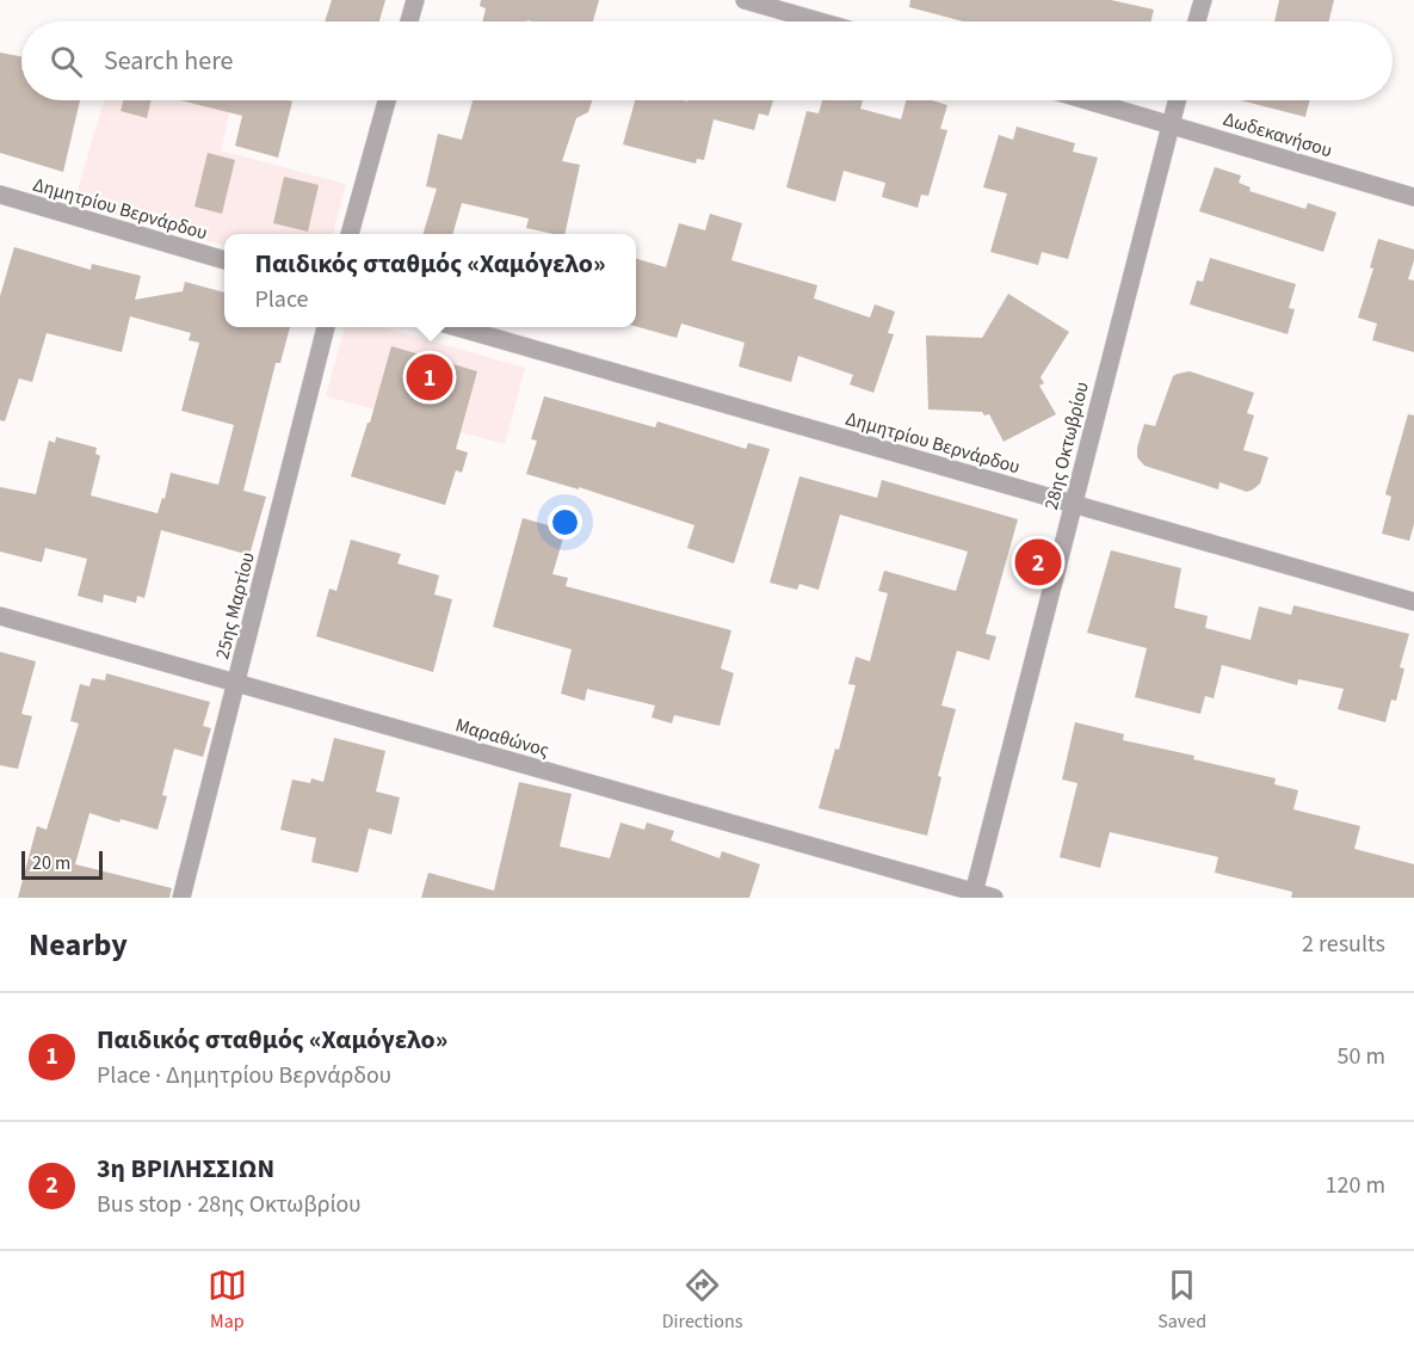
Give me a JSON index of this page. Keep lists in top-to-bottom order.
{
  "streets": {
    "street": [
      "Δωδεκανήσου",
      "Δημητρίου Βερνάρδου",
      "28ης Οκτωβρίου",
      "25ης Μαρτίου",
      "Μαραθώνος"
    ]
  },
  "crossings": [
    ["Δωδεκανήσου", "28ης Οκτωβρίου"],
    ["Δημητρίου Βερνάρδου", "28ης Οκτωβρίου"],
    ["28ης Οκτωβρίου", "Μαραθώνος"],
    ["25ης Μαρτίου", "Μαραθώνος"]
  ],
  "scale_bar": "20 m",
  "page": {
    "search": "Search here",
    "popup": ["Παιδικός σταθμός «Χαμόγελο»", "Place"],
    "pins": ["1", "2"],
    "scale": "20 m",
    "heading": ["Nearby", "2 results"],
    "list": [
      {
        "mark": "1",
        "name": "Παιδικός σταθμός «Χαμόγελο»",
        "note": "Place · Δημητρίου Βερνάρδου",
        "value": "50 m"
      },
      {
        "mark": "2",
        "name": "3η ΒΡΙΛΗΣΣΙΩΝ",
        "note": "Bus stop · 28ης Οκτωβρίου",
        "value": "120 m"
      }
    ],
    "nav": ["Map", "Directions", "Saved"]
  }
}
